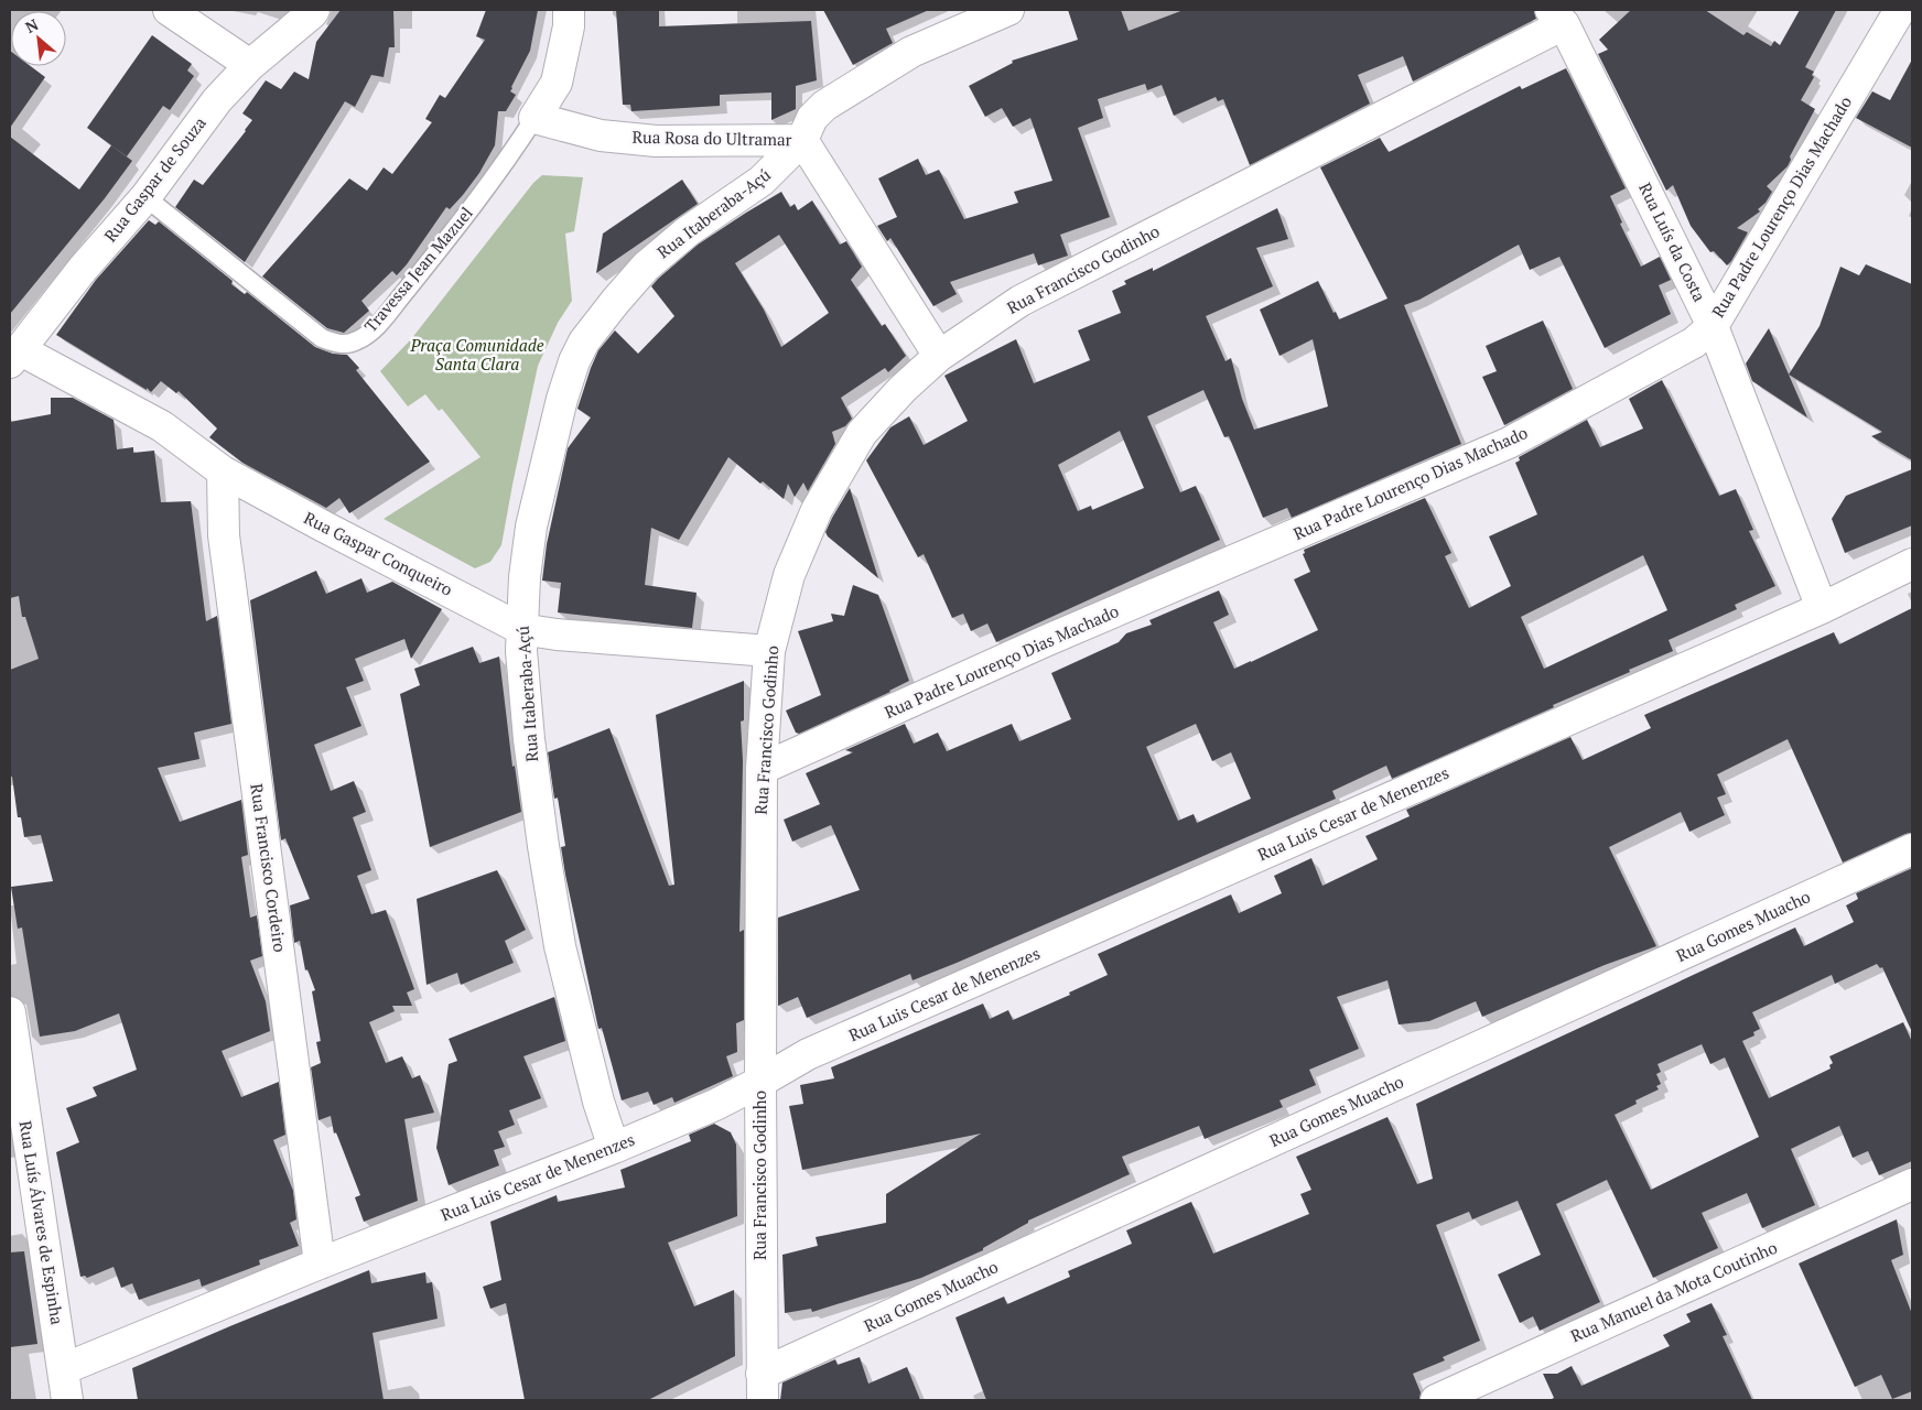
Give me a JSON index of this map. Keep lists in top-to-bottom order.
{
  "streets": {
    "street": [
      "Rua Rosa do Ultramar",
      "Rua Gaspar de Souza",
      "Rua Padre Lourenço Dias Machado",
      "Rua Itaberaba-Açú",
      "Rua Luís da Costa",
      "Rua Francisco Godinho",
      "Rua Gaspar Conqueiro",
      "Rua Luis Cesar de Menenzes",
      "Rua Francisco Cordeiro",
      "Rua Gomes Muacho",
      "Rua Luís Álvares de Espinha",
      "Rua Manuel da Mota Coutinho"
    ],
    "lane": ["Travessa Jean Mazuel"]
  },
  "crossings": [
    ["Rua Rosa do Ultramar", "Rua Itaberaba-Açú"],
    ["Rua Rosa do Ultramar", "Travessa Jean Mazuel"],
    ["Rua Rosa do Ultramar", "Rua Francisco Godinho"],
    ["Rua Gaspar de Souza", "Travessa Jean Mazuel"],
    ["Rua Gaspar de Souza", "Rua Gaspar Conqueiro"],
    ["Rua Padre Lourenço Dias Machado", "Rua Luís da Costa"],
    ["Rua Padre Lourenço Dias Machado", "Rua Francisco Godinho"],
    ["Rua Itaberaba-Açú", "Rua Gaspar Conqueiro"],
    ["Rua Itaberaba-Açú", "Rua Luis Cesar de Menenzes"],
    ["Rua Luís da Costa", "Rua Francisco Godinho"],
    ["Rua Luís da Costa", "Rua Luis Cesar de Menenzes"],
    ["Rua Francisco Godinho", "Rua Gaspar Conqueiro"],
    ["Rua Francisco Godinho", "Rua Luis Cesar de Menenzes"],
    ["Rua Francisco Godinho", "Rua Gomes Muacho"],
    ["Rua Gaspar Conqueiro", "Rua Francisco Cordeiro"],
    ["Rua Luis Cesar de Menenzes", "Rua Francisco Cordeiro"],
    ["Rua Luis Cesar de Menenzes", "Rua Luís Álvares de Espinha"]
  ],
  "parks": ["Praça Comunidade Santa Clara"],
  "north": "top left"
}
